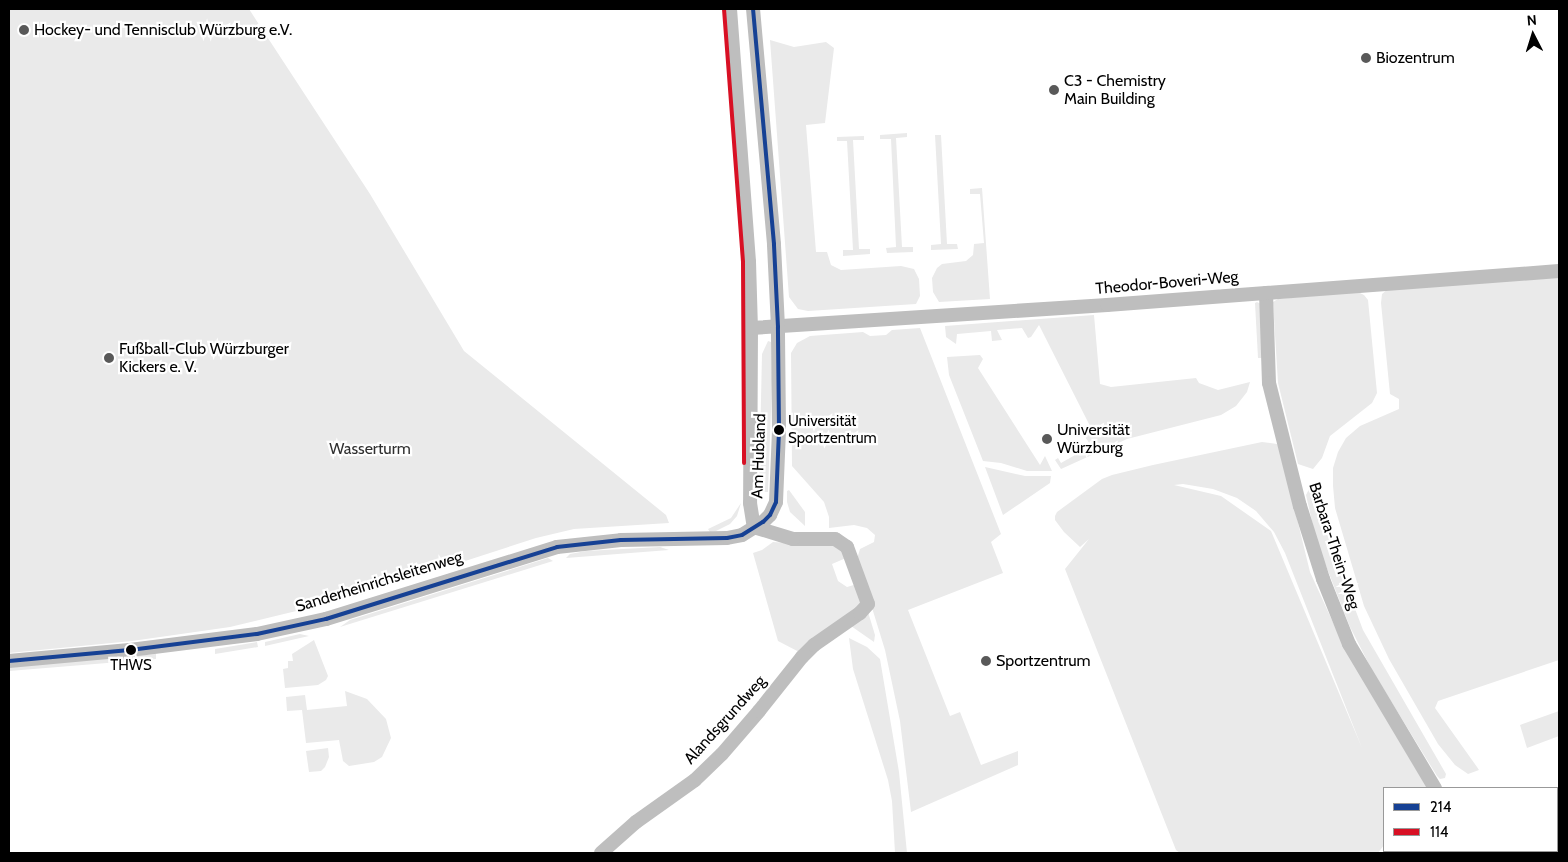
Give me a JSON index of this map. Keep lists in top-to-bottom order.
{
  "streets": {
    "street": [
      "Theodor-Boveri-Weg",
      "Am Hubland",
      "Barbara-Thein-Weg",
      "Sanderheinrichsleitenweg",
      "Alandsgrundweg"
    ]
  },
  "crossings": [
    ["Theodor-Boveri-Weg", "Am Hubland"],
    ["Theodor-Boveri-Weg", "Barbara-Thein-Weg"],
    ["Am Hubland", "Sanderheinrichsleitenweg"],
    ["Am Hubland", "Alandsgrundweg"],
    ["Sanderheinrichsleitenweg", "Alandsgrundweg"]
  ],
  "parks": ["Wasserturm"],
  "places": [
    "Hockey- und Tennisclub Würzburg e.V.",
    "Biozentrum",
    "C3 - Chemistry Main Building",
    "Fußball-Club Würzburger Kickers e. V.",
    "Universität Sportzentrum",
    "Universität Würzburg",
    "THWS",
    "Sportzentrum"
  ],
  "lines": ["transit line 214", "transit line 114"],
  "legend": ["214", "114"],
  "north": "top"
}
